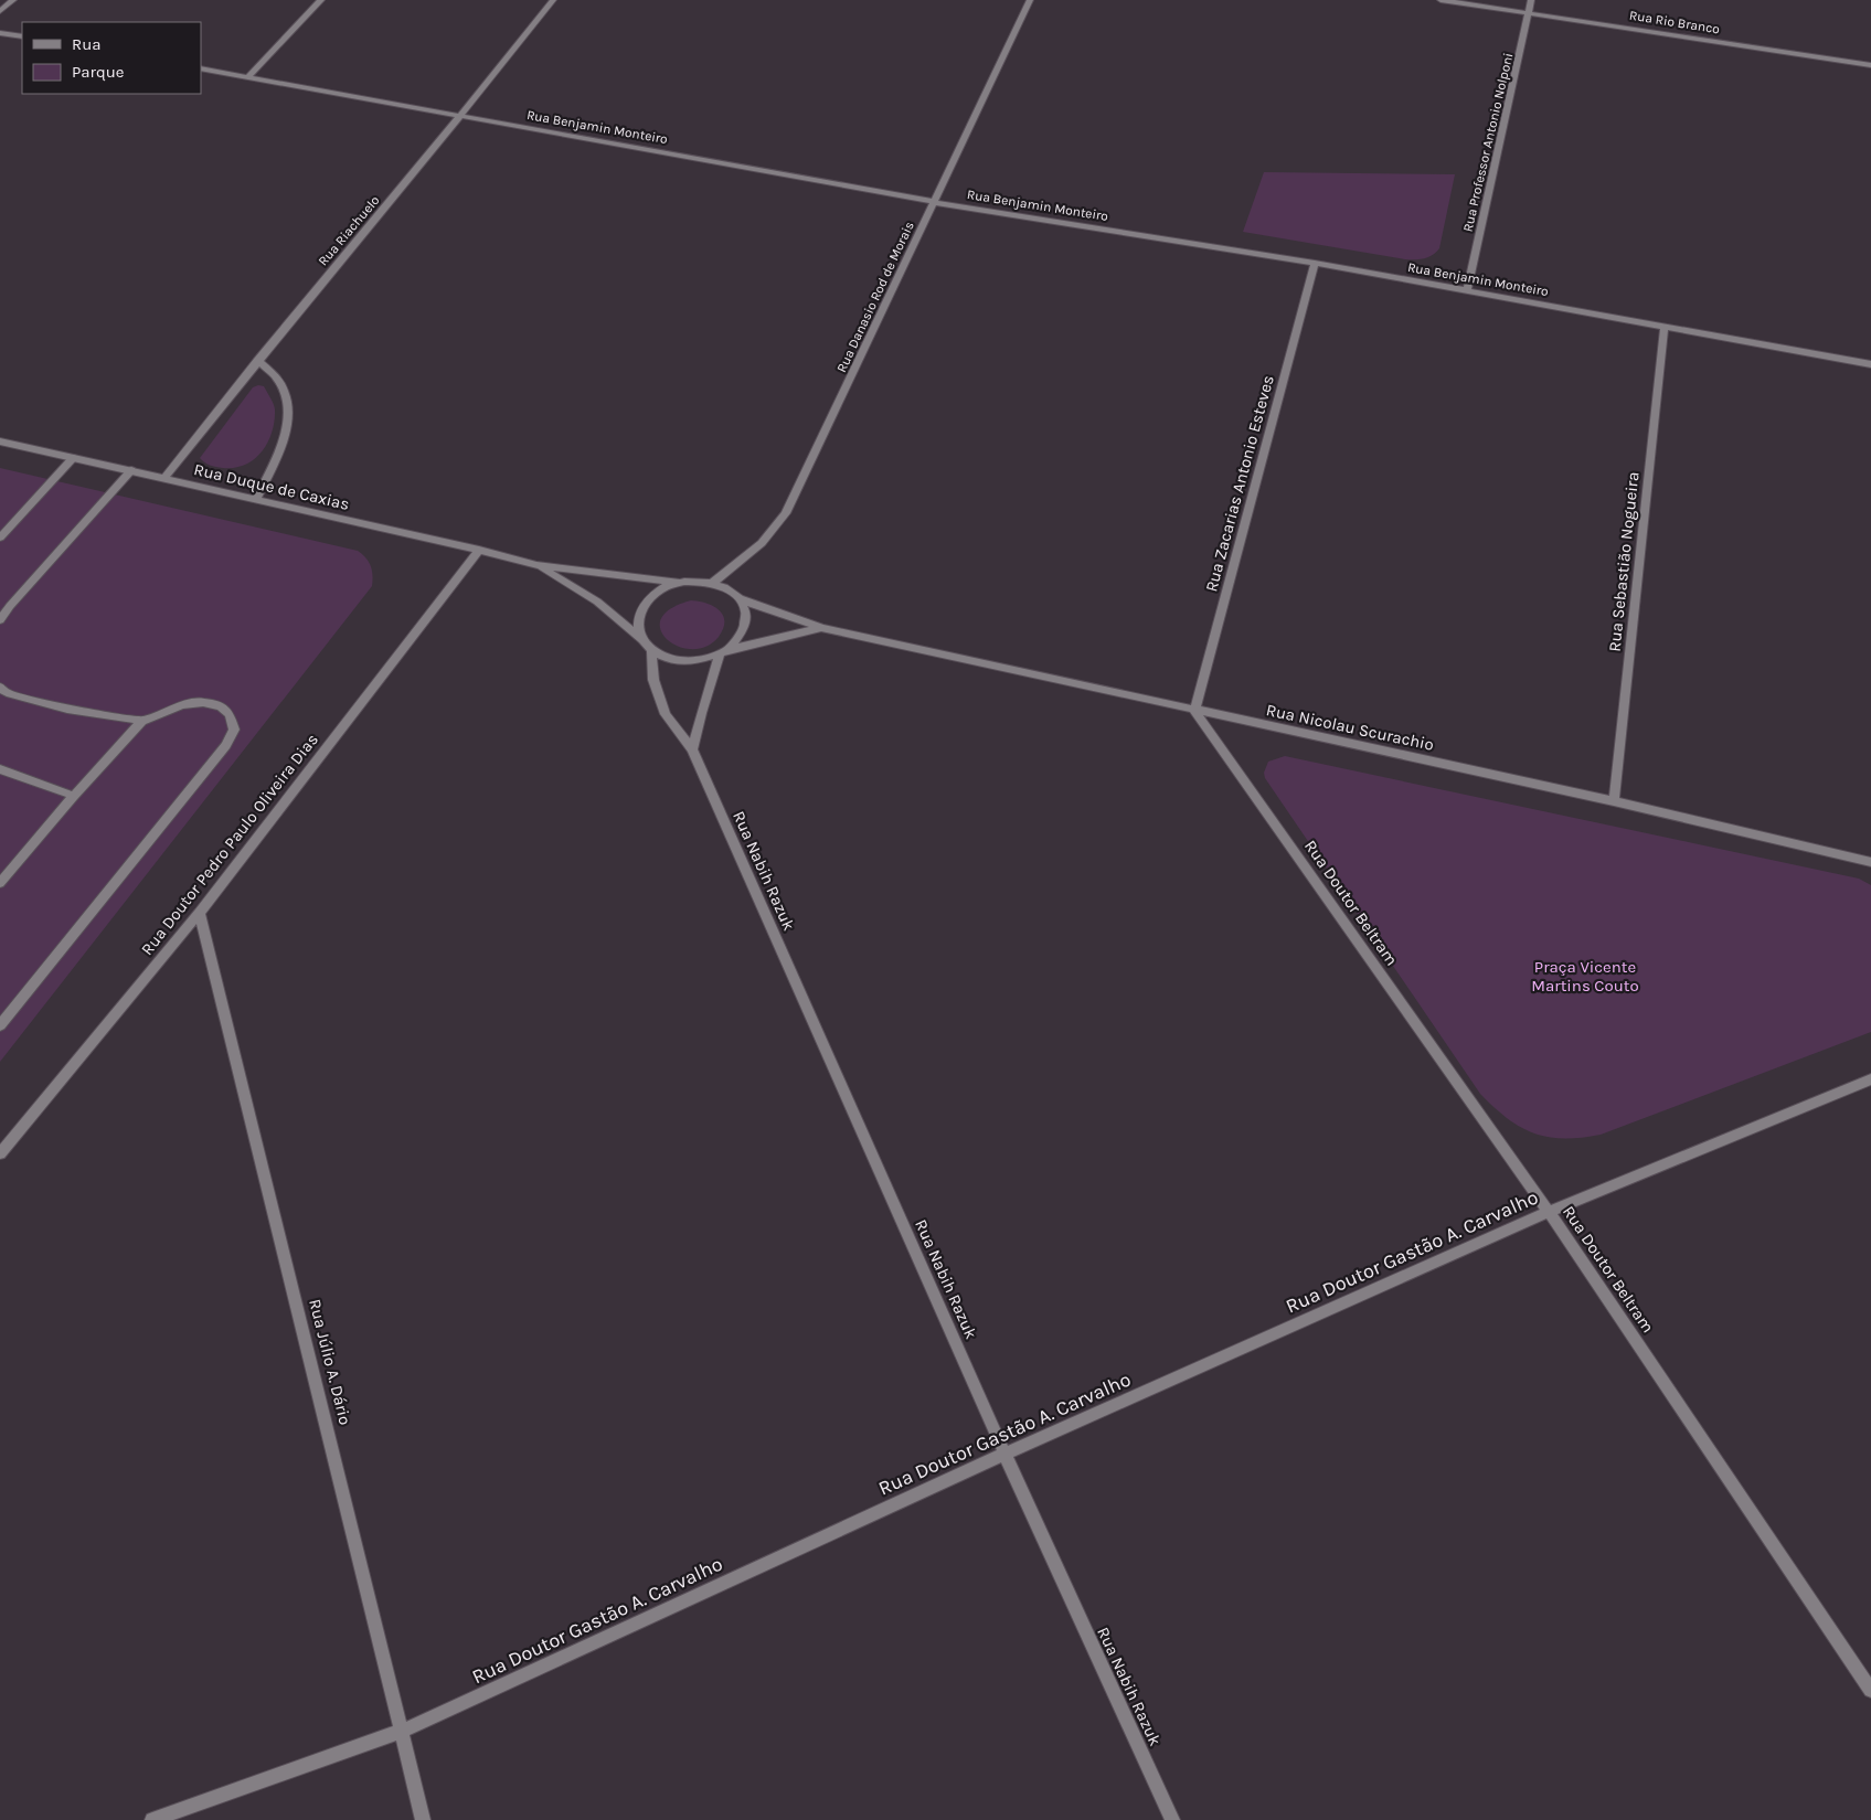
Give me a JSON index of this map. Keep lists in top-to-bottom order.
{
  "streets": {
    "street": [
      "Rua Rio Branco",
      "Rua Benjamin Monteiro",
      "Rua Professor Antonio Nolponi",
      "Rua Riachuelo",
      "Rua Danasio Rod de Morais",
      "Rua Zacarias Antonio Esteves",
      "Rua Duque de Caxias",
      "Rua Sebastião Nogueira",
      "Rua Nicolau Scurachio",
      "Rua Doutor Pedro Paulo Oliveira Dias",
      "Rua Nabih Razuk",
      "Rua Doutor Beltram",
      "Rua Doutor Gastão A. Carvalho",
      "Rua Júlio A. Dário"
    ]
  },
  "crossings": [
    ["Rua Rio Branco", "Rua Professor Antonio Nolponi"],
    ["Rua Benjamin Monteiro", "Rua Professor Antonio Nolponi"],
    ["Rua Benjamin Monteiro", "Rua Riachuelo"],
    ["Rua Benjamin Monteiro", "Rua Danasio Rod de Morais"],
    ["Rua Benjamin Monteiro", "Rua Zacarias Antonio Esteves"],
    ["Rua Benjamin Monteiro", "Rua Sebastião Nogueira"],
    ["Rua Riachuelo", "Rua Duque de Caxias"],
    ["Rua Danasio Rod de Morais", "Rua Duque de Caxias"],
    ["Rua Danasio Rod de Morais", "Rua Nicolau Scurachio"],
    ["Rua Danasio Rod de Morais", "Rua Nabih Razuk"],
    ["Rua Zacarias Antonio Esteves", "Rua Nicolau Scurachio"],
    ["Rua Zacarias Antonio Esteves", "Rua Doutor Beltram"],
    ["Rua Duque de Caxias", "Rua Nicolau Scurachio"],
    ["Rua Duque de Caxias", "Rua Doutor Pedro Paulo Oliveira Dias"],
    ["Rua Duque de Caxias", "Rua Nabih Razuk"],
    ["Rua Sebastião Nogueira", "Rua Nicolau Scurachio"],
    ["Rua Nicolau Scurachio", "Rua Nabih Razuk"],
    ["Rua Nicolau Scurachio", "Rua Doutor Beltram"],
    ["Rua Doutor Pedro Paulo Oliveira Dias", "Rua Júlio A. Dário"],
    ["Rua Nabih Razuk", "Rua Doutor Gastão A. Carvalho"],
    ["Rua Doutor Beltram", "Rua Doutor Gastão A. Carvalho"],
    ["Rua Doutor Gastão A. Carvalho", "Rua Júlio A. Dário"]
  ],
  "parks": ["Praça Vicente Martins Couto"],
  "legend": ["Rua", "Parque"]
}
